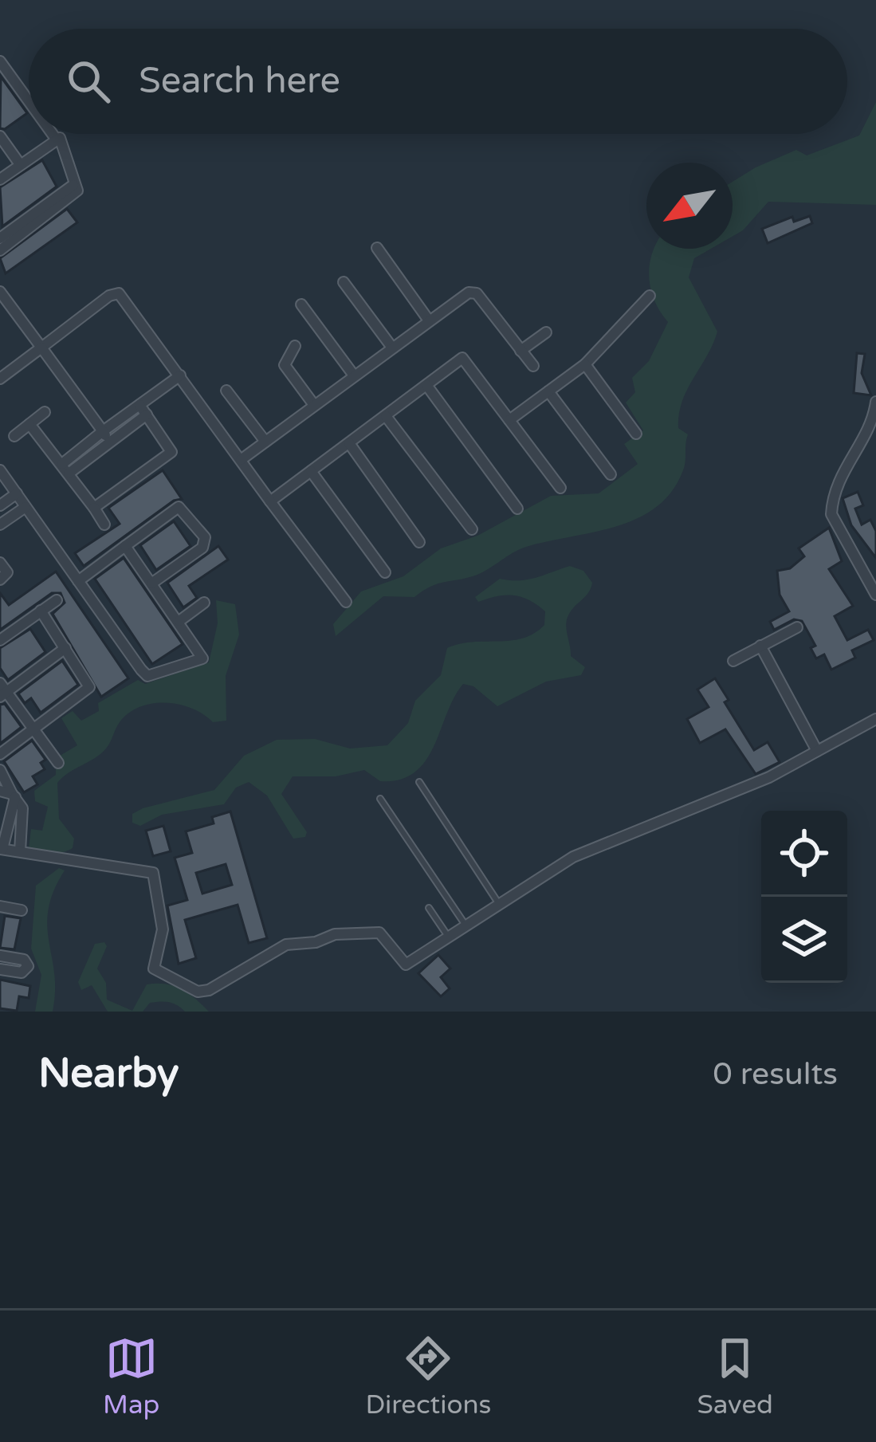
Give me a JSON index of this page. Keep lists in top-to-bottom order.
{
  "north": "bottom left",
  "page": {
    "search": "Search here",
    "heading": ["Nearby", "0 results"],
    "nav": ["Map", "Directions", "Saved"]
  }
}
